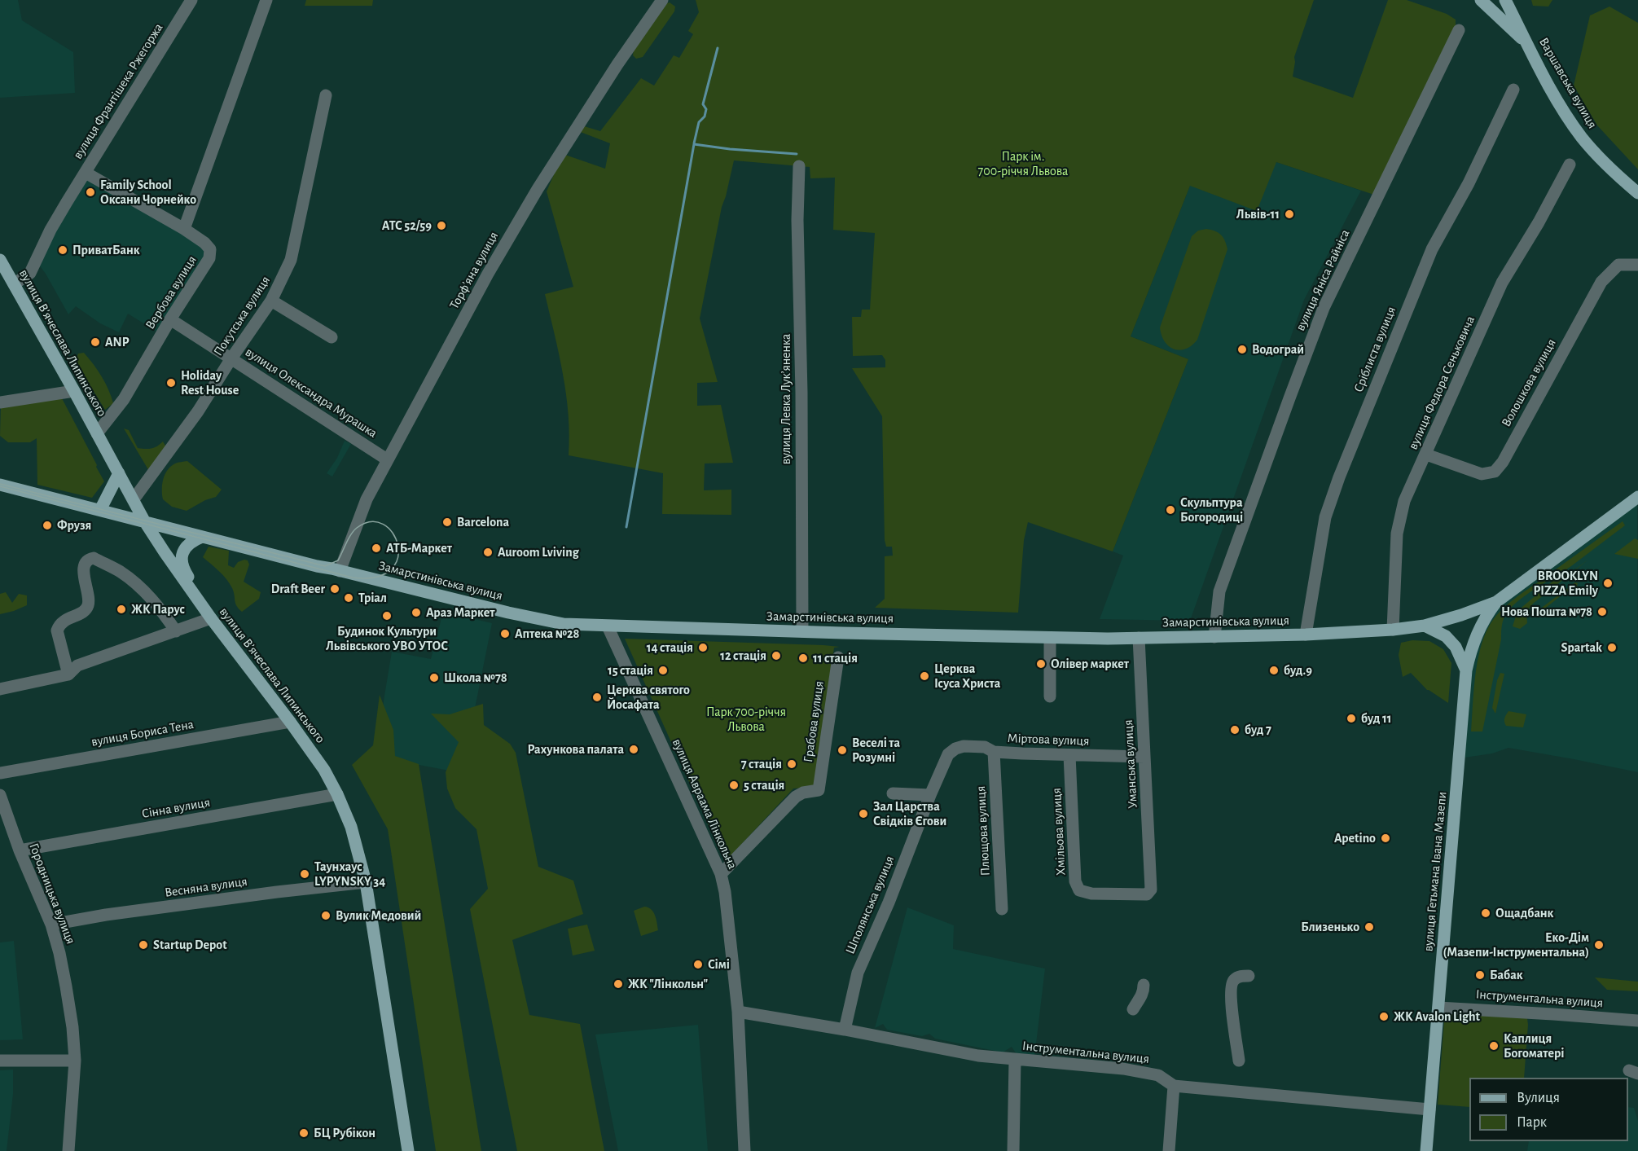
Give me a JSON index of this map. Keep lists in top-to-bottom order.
{
  "streets": {
    "main road": [
      "Варшавська вулиця",
      "вулиця Вʼячеслава Липинського",
      "Замарстинівська вулиця",
      "вулиця Гетьмана Івана Мазепи"
    ],
    "street": [
      "вулиця Франтішека Ржегоржа",
      "Торфʼяна вулиця",
      "вулиця Яніса Райніса",
      "Вербова вулиця",
      "Покутська вулиця",
      "Сріблиста вулиця",
      "вулиця Федора Сеньковича",
      "Волошкова вулиця",
      "вулиця Олександра Мурашка",
      "вулиця Левка Лукʼяненка",
      "Грабова вулиця",
      "вулиця Бориса Тена",
      "Міртова вулиця",
      "Уманська вулиця",
      "вулиця Авраама Лінкольна",
      "Сінна вулиця",
      "Плющова вулиця",
      "Хмільова вулиця",
      "Весняна вулиця",
      "Городницька вулиця",
      "Шполянська вулиця",
      "Інструментальна вулиця"
    ]
  },
  "crossings": [
    ["вулиця Франтішека Ржегоржа", "Вербова вулиця"],
    ["вулиця Франтішека Ржегоржа", "вулиця Вʼячеслава Липинського"],
    ["Торфʼяна вулиця", "вулиця Олександра Мурашка"],
    ["Торфʼяна вулиця", "Замарстинівська вулиця"],
    ["вулиця Яніса Райніса", "Замарстинівська вулиця"],
    ["Вербова вулиця", "вулиця Вʼячеслава Липинського"],
    ["Вербова вулиця", "вулиця Олександра Мурашка"],
    ["Покутська вулиця", "вулиця Вʼячеслава Липинського"],
    ["Покутська вулиця", "вулиця Олександра Мурашка"],
    ["вулиця Вʼячеслава Липинського", "Замарстинівська вулиця"],
    ["вулиця Вʼячеслава Липинського", "вулиця Бориса Тена"],
    ["вулиця Вʼячеслава Липинського", "Сінна вулиця"],
    ["вулиця Вʼячеслава Липинського", "Весняна вулиця"],
    ["Сріблиста вулиця", "Замарстинівська вулиця"],
    ["вулиця Федора Сеньковича", "Волошкова вулиця"],
    ["вулиця Федора Сеньковича", "Замарстинівська вулиця"],
    ["вулиця Левка Лукʼяненка", "Замарстинівська вулиця"],
    ["Замарстинівська вулиця", "Уманська вулиця"],
    ["Замарстинівська вулиця", "вулиця Авраама Лінкольна"],
    ["Замарстинівська вулиця", "вулиця Гетьмана Івана Мазепи"],
    ["Грабова вулиця", "вулиця Авраама Лінкольна"],
    ["Міртова вулиця", "Уманська вулиця"],
    ["Міртова вулиця", "Плющова вулиця"],
    ["Міртова вулиця", "Хмільова вулиця"],
    ["Міртова вулиця", "Шполянська вулиця"],
    ["Уманська вулиця", "Хмільова вулиця"],
    ["вулиця Авраама Лінкольна", "Інструментальна вулиця"],
    ["Сінна вулиця", "Городницька вулиця"],
    ["вулиця Гетьмана Івана Мазепи", "Інструментальна вулиця"],
    ["Весняна вулиця", "Городницька вулиця"],
    ["Шполянська вулиця", "Інструментальна вулиця"]
  ],
  "parks": ["Парк ім. 700-річчя Львова", "Парк 700-річчя Львова"],
  "places": [
    "Family School Оксани Чорнейко",
    "Львів-11",
    "АТС 52/59",
    "ПриватБанк",
    "ANP",
    "Водограй",
    "Holiday Rest House",
    "Скульптура Богородиці",
    "Barcelona",
    "Фрузя",
    "АТБ-Маркет",
    "Auroom Lviving",
    "BROOKLYN PIZZA Emily",
    "Draft Beer",
    "Тріал",
    "ЖК Парус",
    "Нова Пошта №78",
    "Араз Маркет",
    "Будинок Культури Львівського УВО УТОС",
    "Аптека №28",
    "14 стація",
    "Spartak",
    "12 стація",
    "11 стація",
    "Олівер маркет",
    "15 стація",
    "буд.9",
    "Церква Ісуса Христа",
    "Школа №78",
    "Церква святого Йосафата",
    "буд 11",
    "буд 7",
    "Рахункова палата",
    "Веселі та Розумні",
    "7 стація",
    "5 стація",
    "Зал Царства Свідків Єгови",
    "Apetino",
    "Таунхаус LYPYNSKY 34",
    "Ощадбанк",
    "Вулик Медовий",
    "Близенько",
    "Startup Depot",
    "Еко-Дім (Мазепи-Інструментальна)",
    "Сімі",
    "Бабак",
    "ЖК \"Лінкольн\"",
    "ЖК Avalon Light",
    "Каплиця Богоматері",
    "БЦ Рубікон"
  ],
  "legend": ["Вулиця", "Парк"]
}
